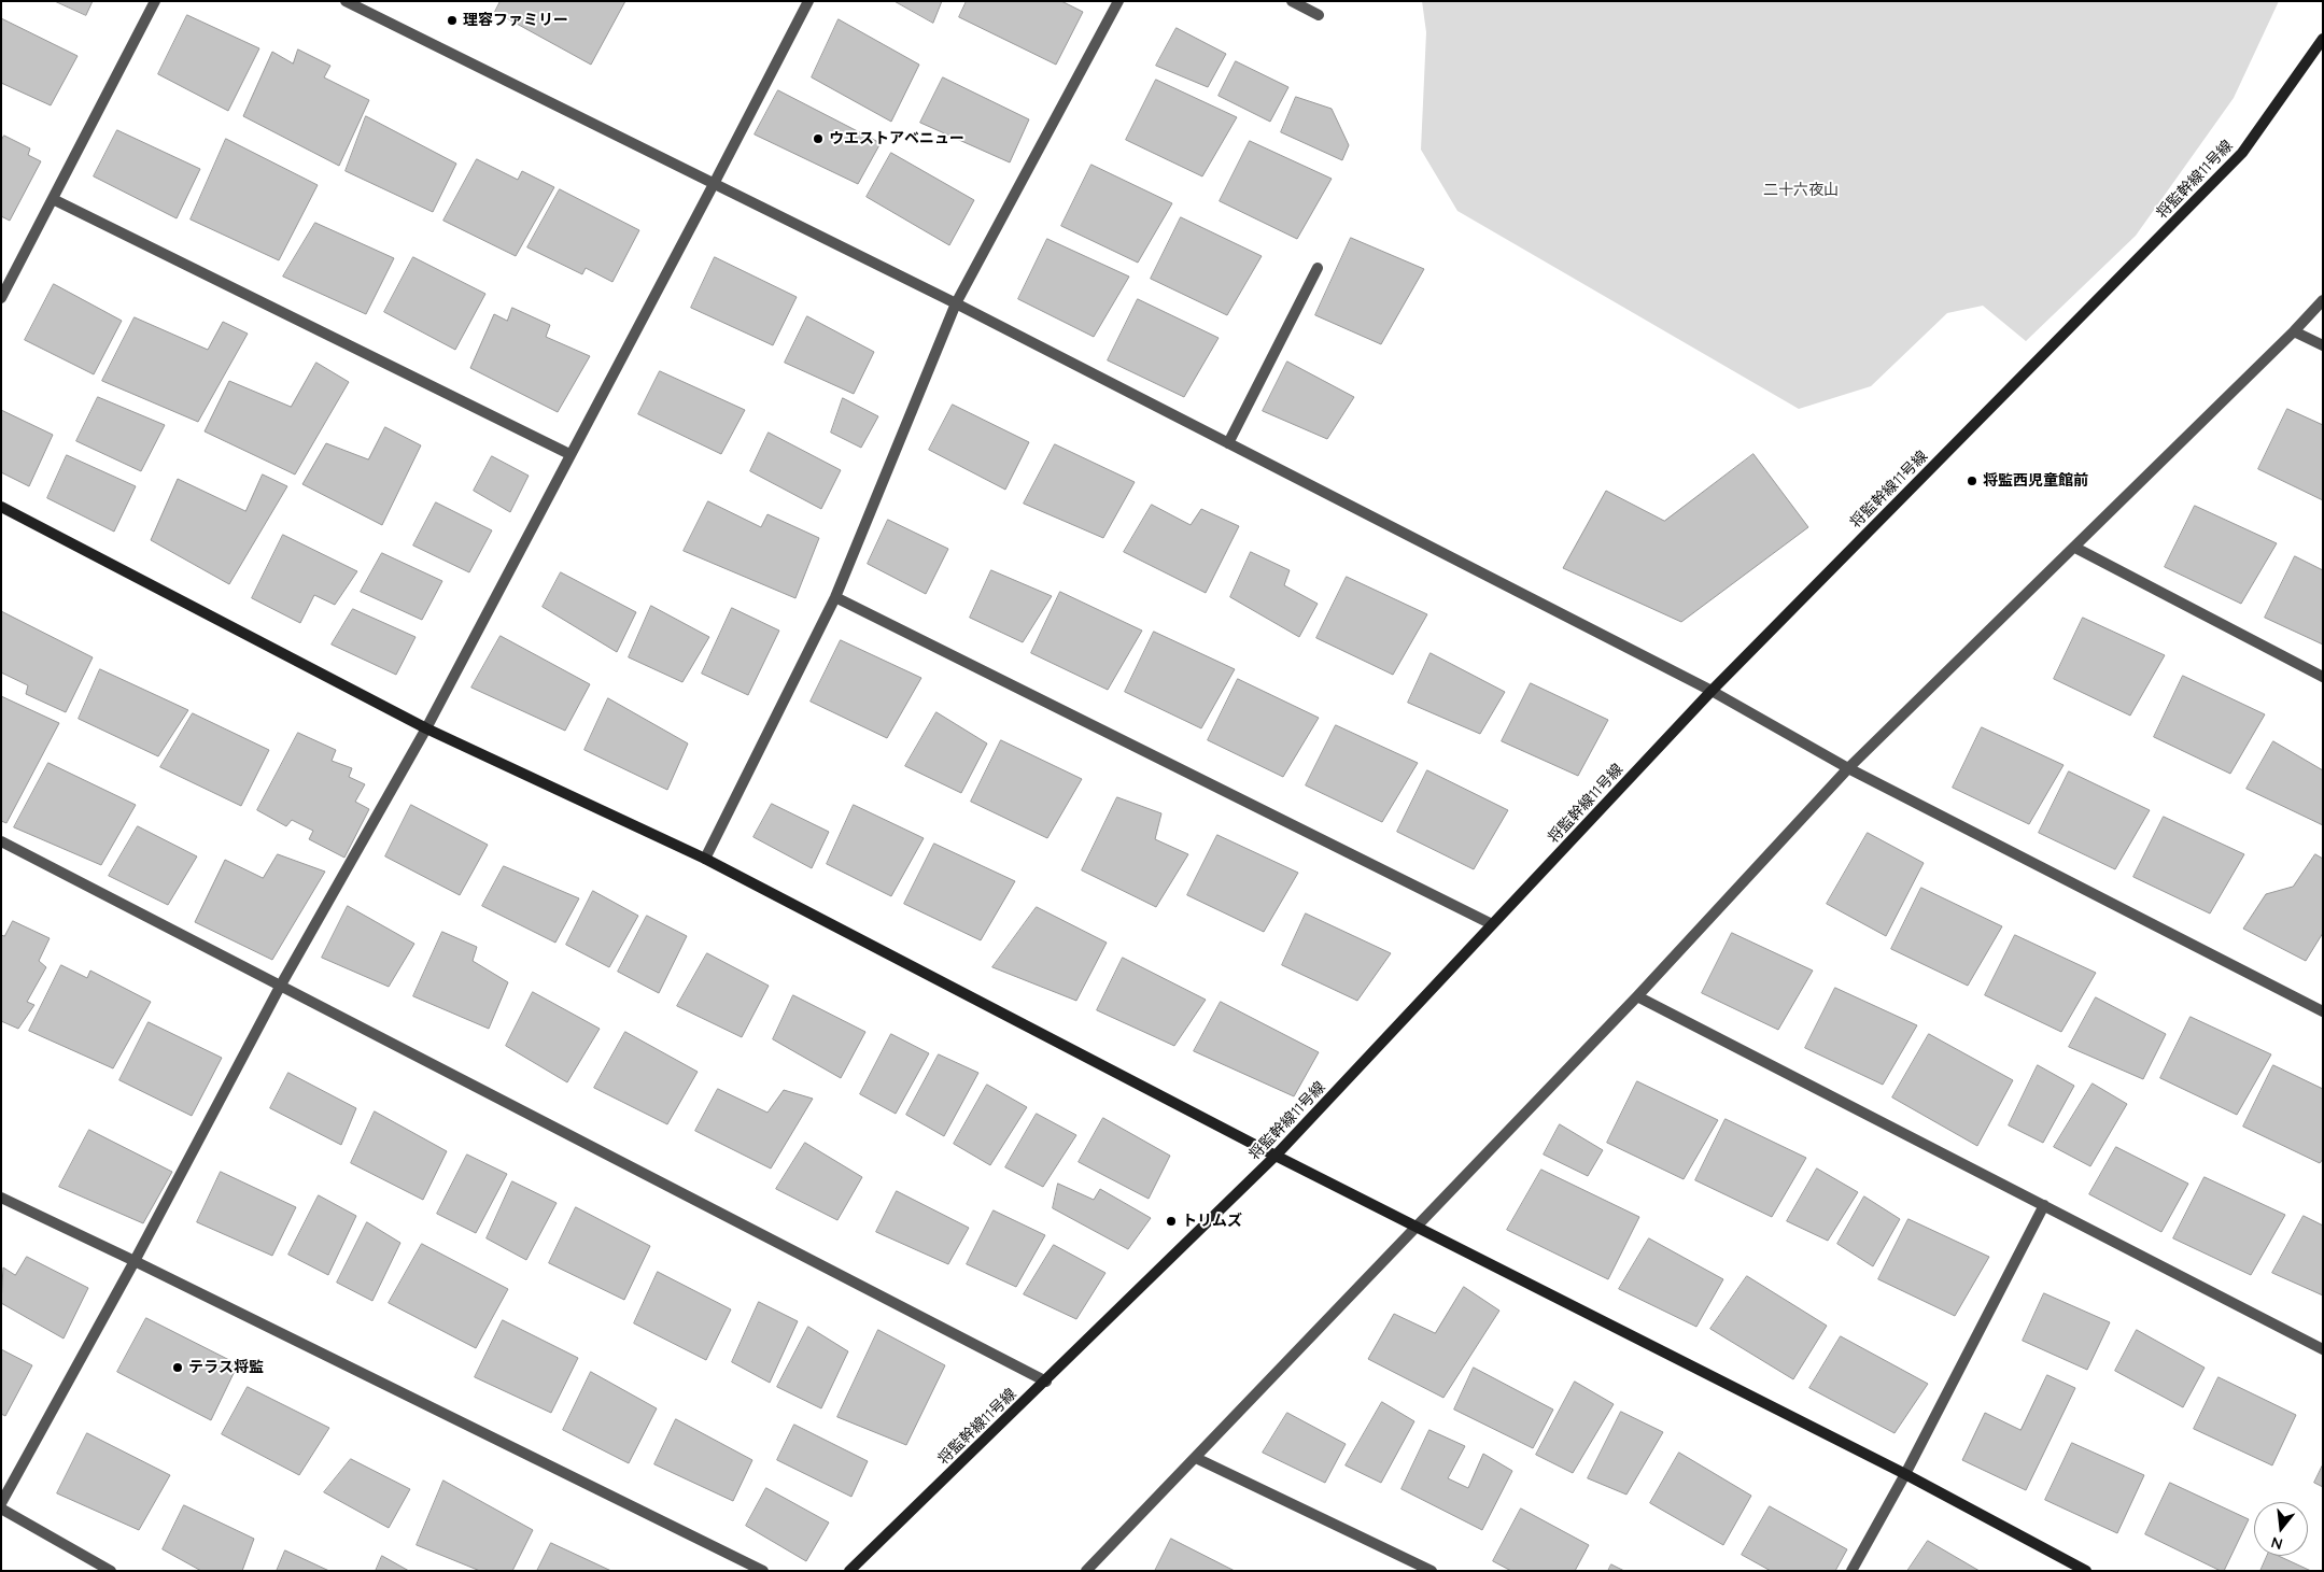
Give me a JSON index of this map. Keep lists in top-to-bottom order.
{
  "streets": {
    "street": ["将監幹線11号線"]
  },
  "parks": ["二十六夜山"],
  "places": [
    "理容ファミリー",
    "ウエストアベニュー",
    "将監西児童館前",
    "トリムズ",
    "テラス将監"
  ],
  "north": "bottom"
}
